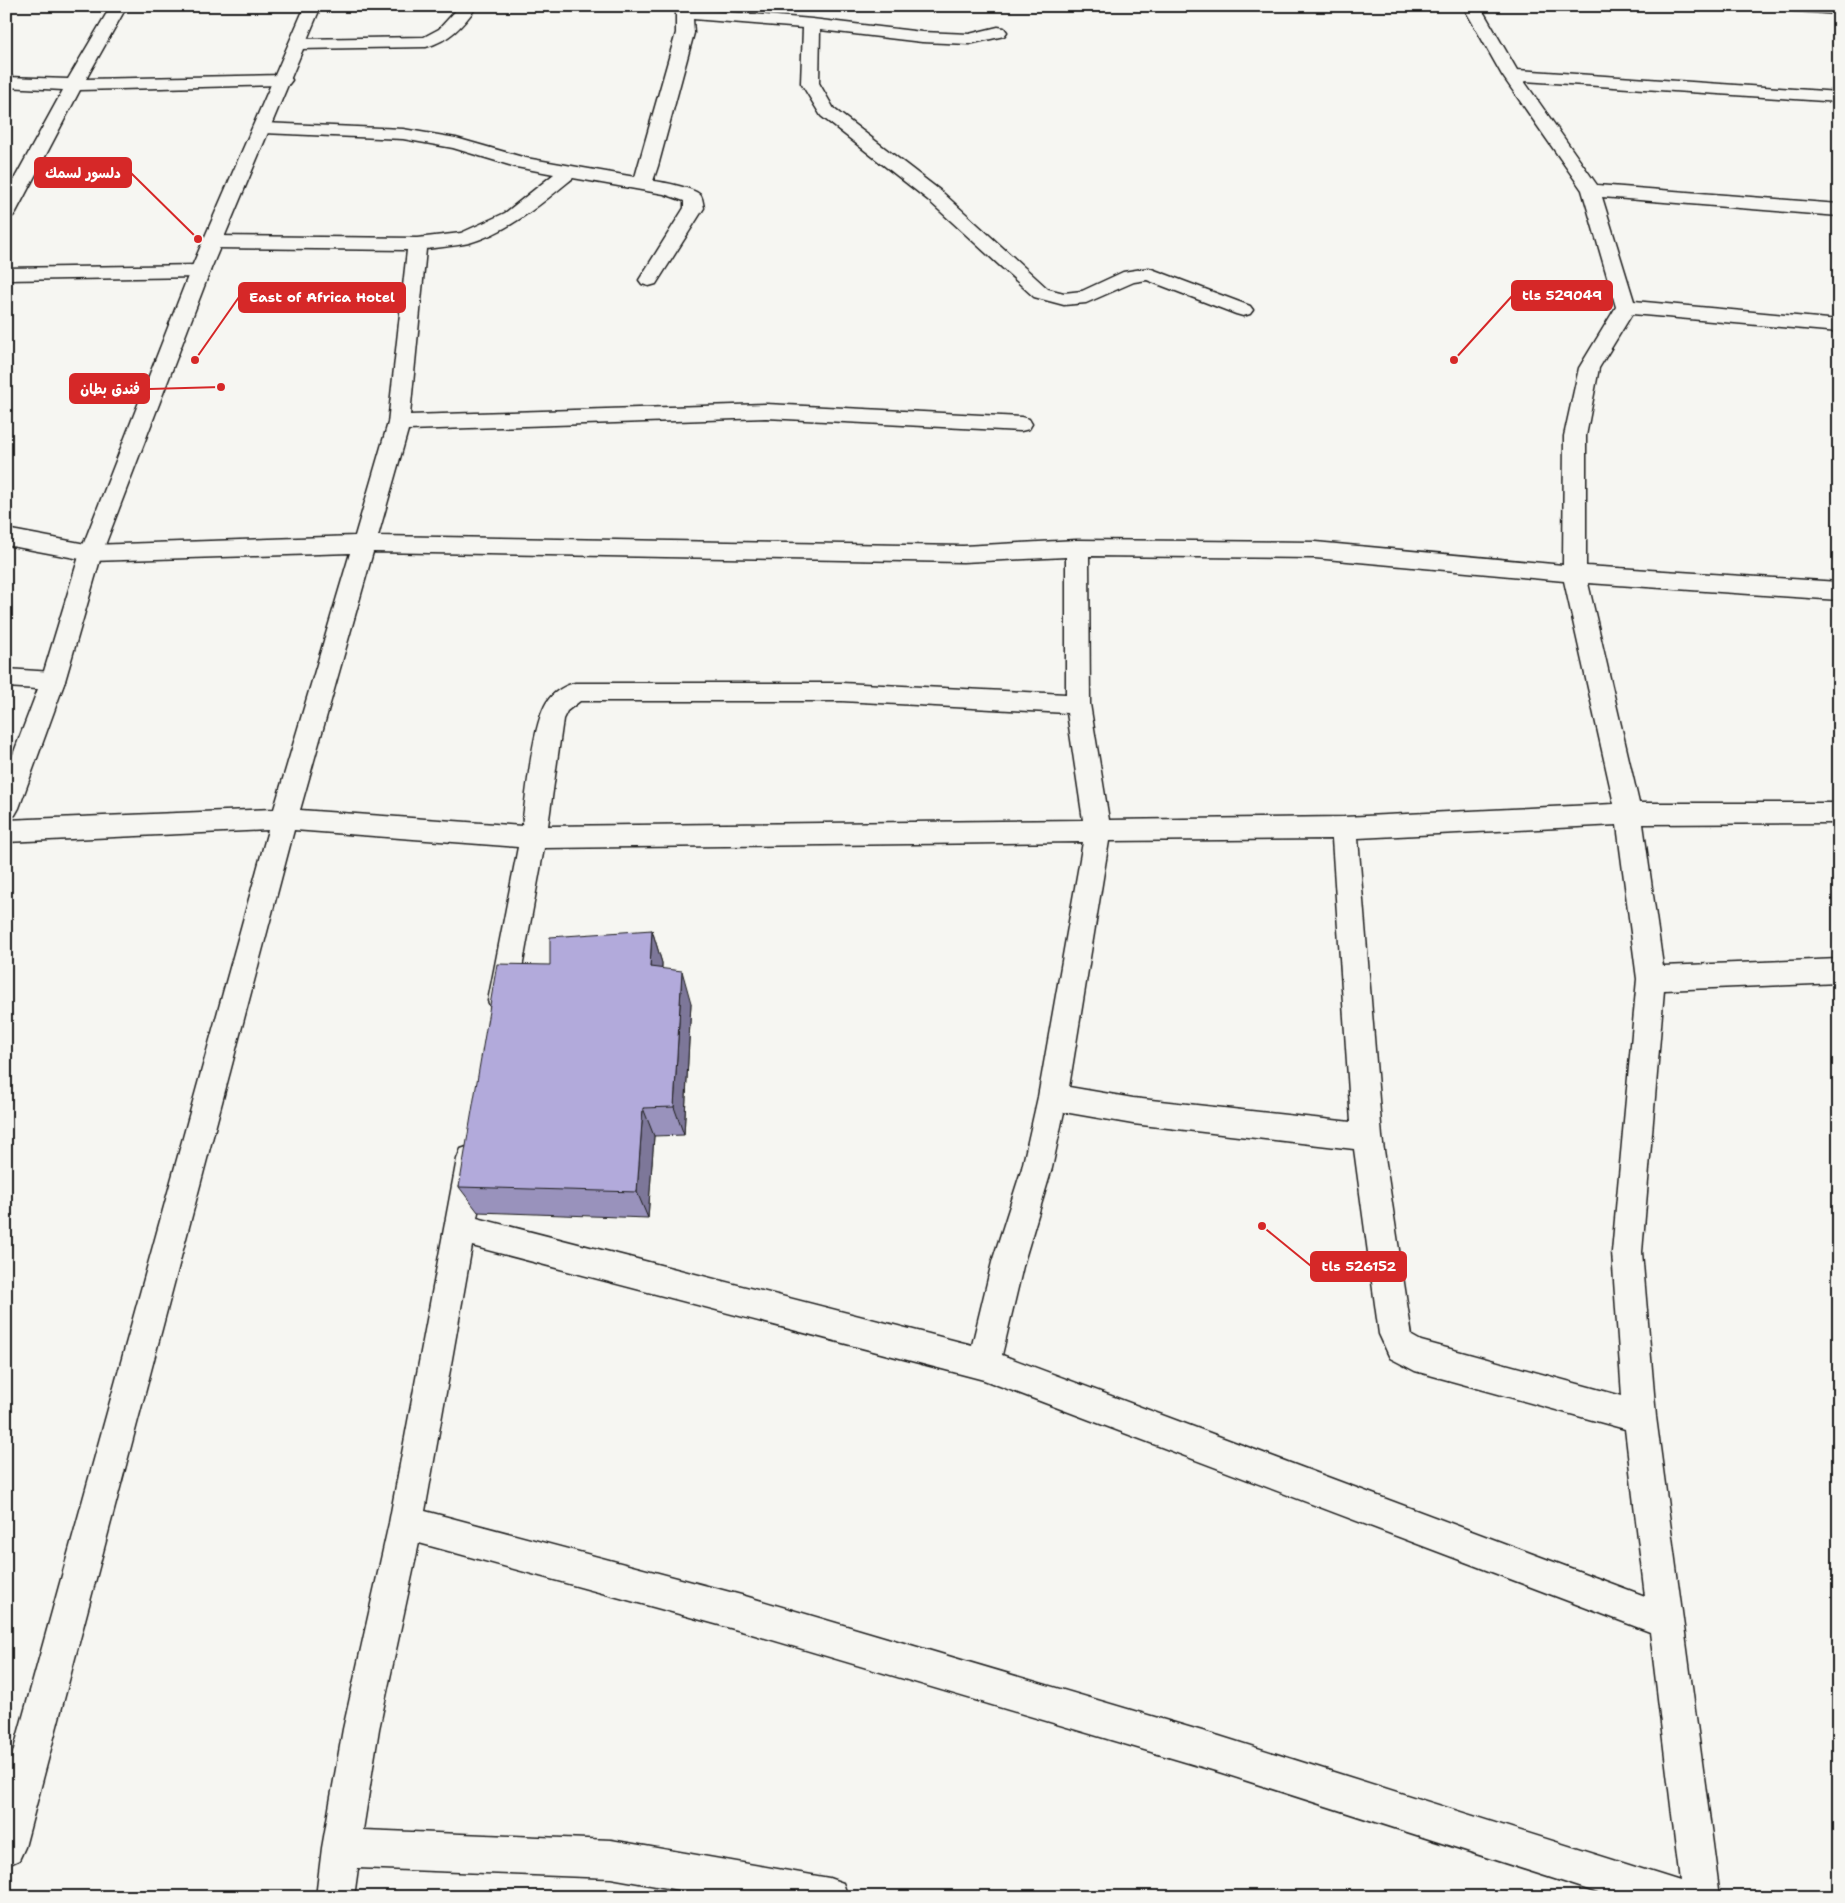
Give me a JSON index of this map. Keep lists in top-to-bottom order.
{
  "places": [
    "دلسور لسمك",
    "East of Africa Hotel",
    "tls 529049",
    "فندق بطان",
    "tls 526152"
  ]
}
